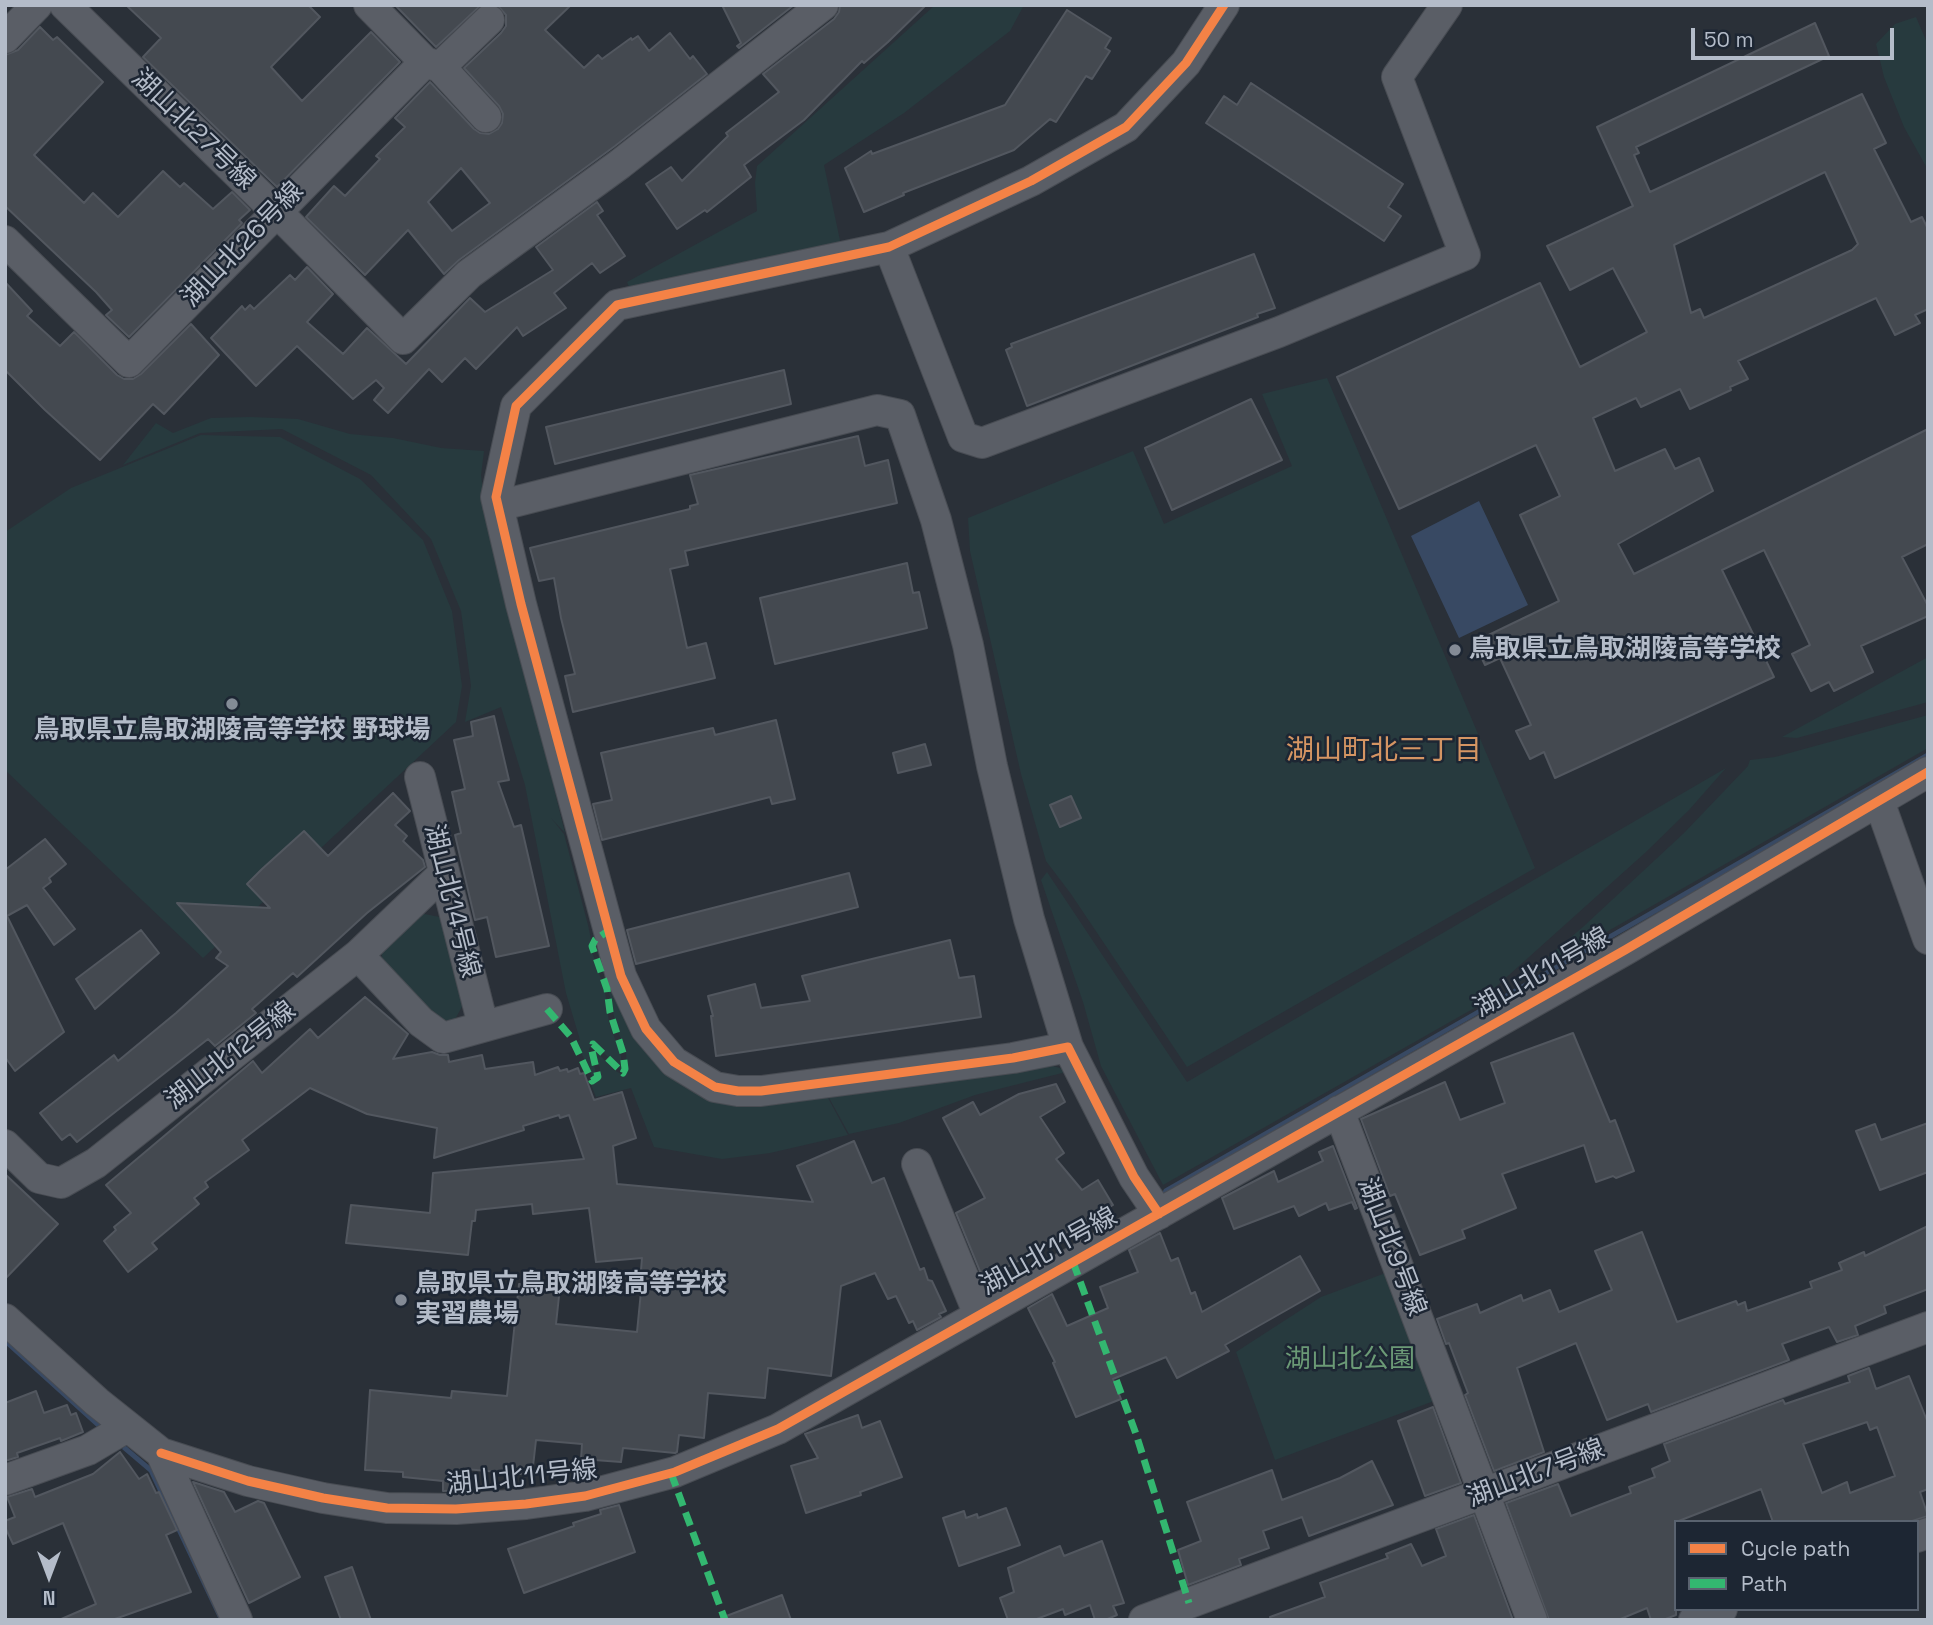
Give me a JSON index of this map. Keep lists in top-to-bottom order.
{
  "streets": {
    "street": [
      "湖山北27号線",
      "湖山北26号線",
      "湖山北14号線",
      "湖山北11号線",
      "湖山北12号線",
      "湖山北9号線",
      "湖山北7号線"
    ]
  },
  "crossings": [
    ["湖山北27号線", "湖山北26号線"],
    ["湖山北14号線", "湖山北12号線"],
    ["湖山北11号線", "湖山北9号線"],
    ["湖山北9号線", "湖山北7号線"]
  ],
  "districts": ["湖山町北三丁目"],
  "parks": ["湖山北公園"],
  "places": ["鳥取県立鳥取湖陵高等学校", "鳥取県立鳥取湖陵高等学校 野球場", "鳥取県立鳥取湖陵高等学校 実習農場"],
  "legend": ["Cycle path", "Path"],
  "scale_bar": "50 m",
  "north": "bottom"
}
